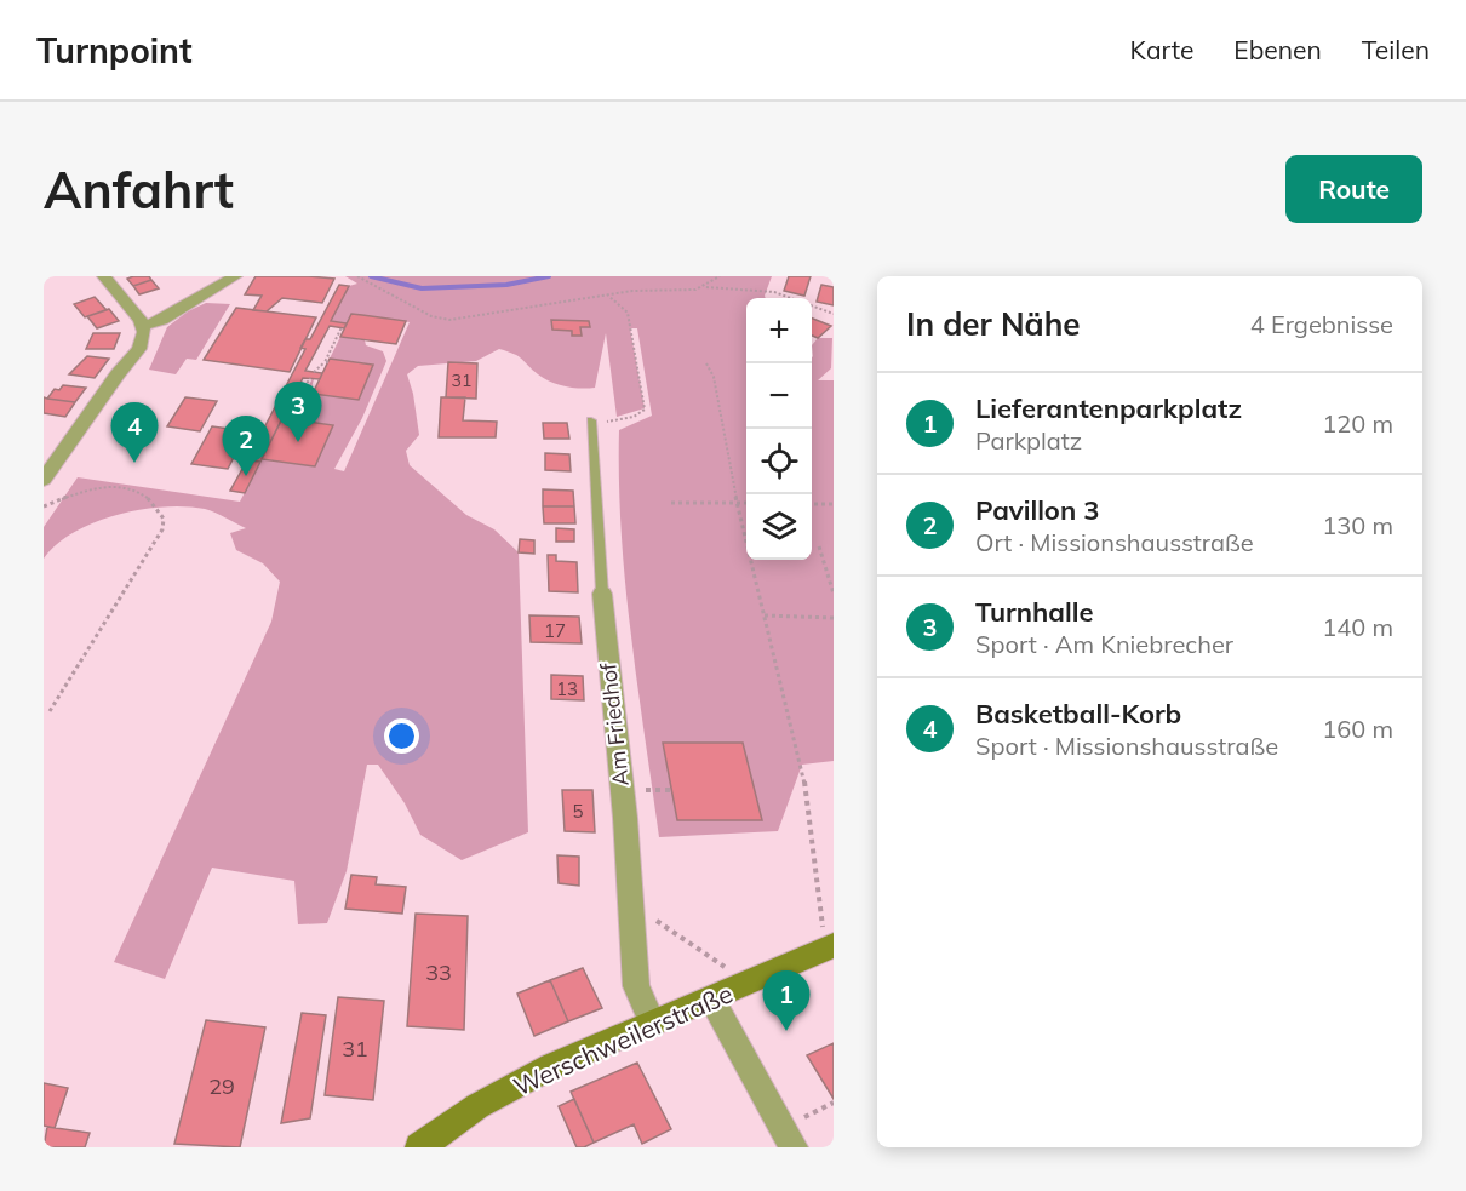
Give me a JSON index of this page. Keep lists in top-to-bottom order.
{
  "streets": {
    "main road": ["Werschweilerstraße"],
    "street": ["Am Friedhof"]
  },
  "crossings": [
    ["Am Friedhof", "Werschweilerstraße"]
  ],
  "house_numbers": [
    "31",
    "17",
    "13",
    "5",
    "33",
    "31",
    "29"
  ],
  "page": {
    "header": "Turnpoint",
    "nav": ["Karte", "Ebenen", "Teilen"],
    "buttons": "Route",
    "title": "Anfahrt",
    "heading": ["In der Nähe", "4 Ergebnisse"],
    "map_buttons": ["+", "−"],
    "list": [
      {
        "mark": "1",
        "name": "Lieferantenparkplatz",
        "note": "Parkplatz",
        "value": "120 m"
      },
      {
        "mark": "2",
        "name": "Pavillon 3",
        "note": "Ort · Missionshausstraße",
        "value": "130 m"
      },
      {
        "mark": "3",
        "name": "Turnhalle",
        "note": "Sport · Am Kniebrecher",
        "value": "140 m"
      },
      {
        "mark": "4",
        "name": "Basketball-Korb",
        "note": "Sport · Missionshausstraße",
        "value": "160 m"
      }
    ],
    "pins": [
      "3",
      "4",
      "2",
      "1"
    ]
  }
}
